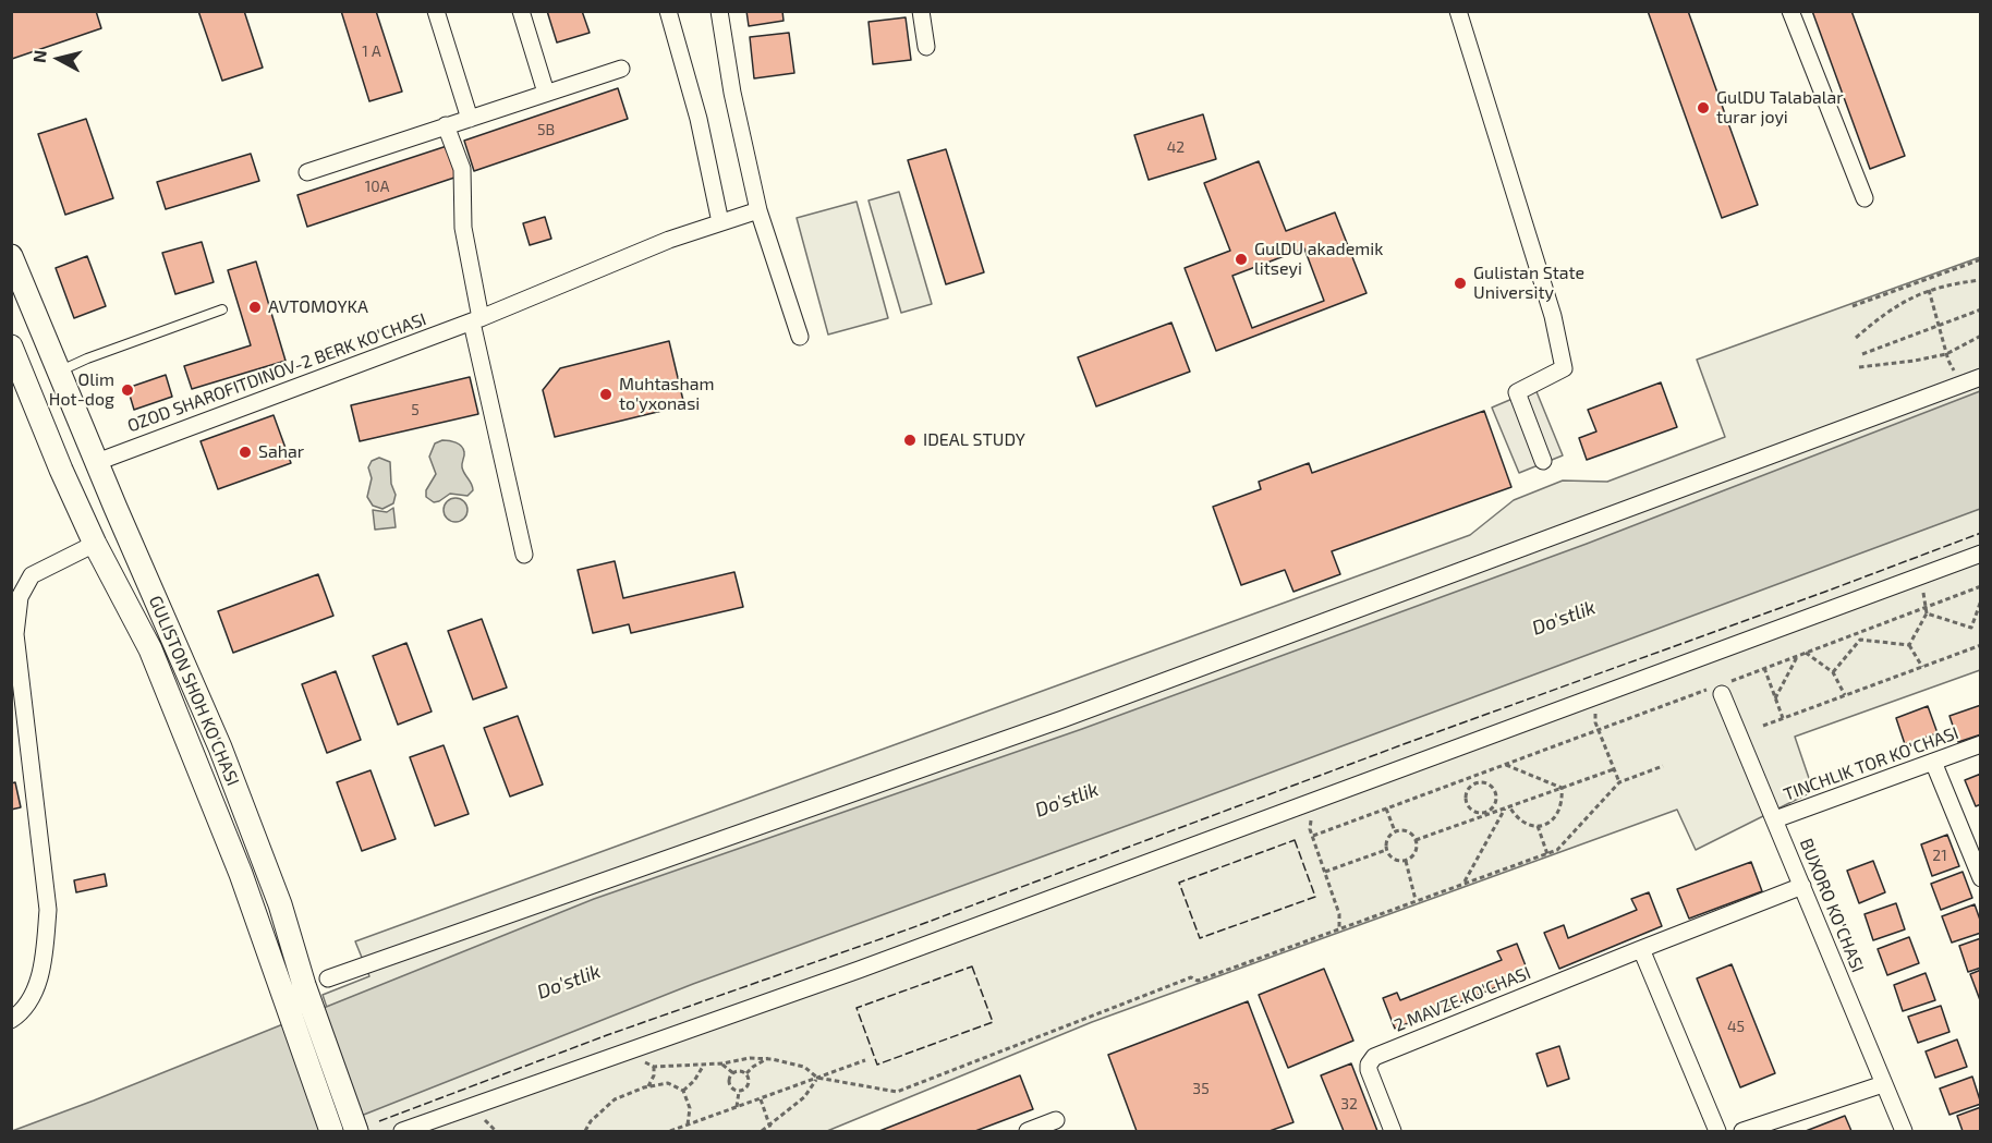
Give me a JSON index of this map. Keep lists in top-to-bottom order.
{
  "streets": {
    "main road": ["GULISTON SHOH KO'CHASI"],
    "street": [
      "OZOD SHAROFITDINOV-2 BERK KO'CHASI",
      "TINCHLIK TOR KO'CHASI",
      "BUXORO KO'CHASI",
      "2 MAVZE KO'CHASI"
    ]
  },
  "crossings": [
    ["OZOD SHAROFITDINOV-2 BERK KO'CHASI", "GULISTON SHOH KO'CHASI"],
    ["TINCHLIK TOR KO'CHASI", "BUXORO KO'CHASI"],
    ["BUXORO KO'CHASI", "2 MAVZE KO'CHASI"]
  ],
  "water": ["Do'stlik"],
  "places": [
    "GulDU Talabalar turar joyi",
    "GulDU akademik litseyi",
    "Gulistan State University",
    "AVTOMOYKA",
    "Olim Hot-dog",
    "Muhtasham to'yxonasi",
    "IDEAL STUDY",
    "Sahar"
  ],
  "house_numbers": [
    "1 А",
    "5B",
    "42",
    "10A",
    "5",
    "21",
    "45",
    "35",
    "32"
  ],
  "north": "left"
}
